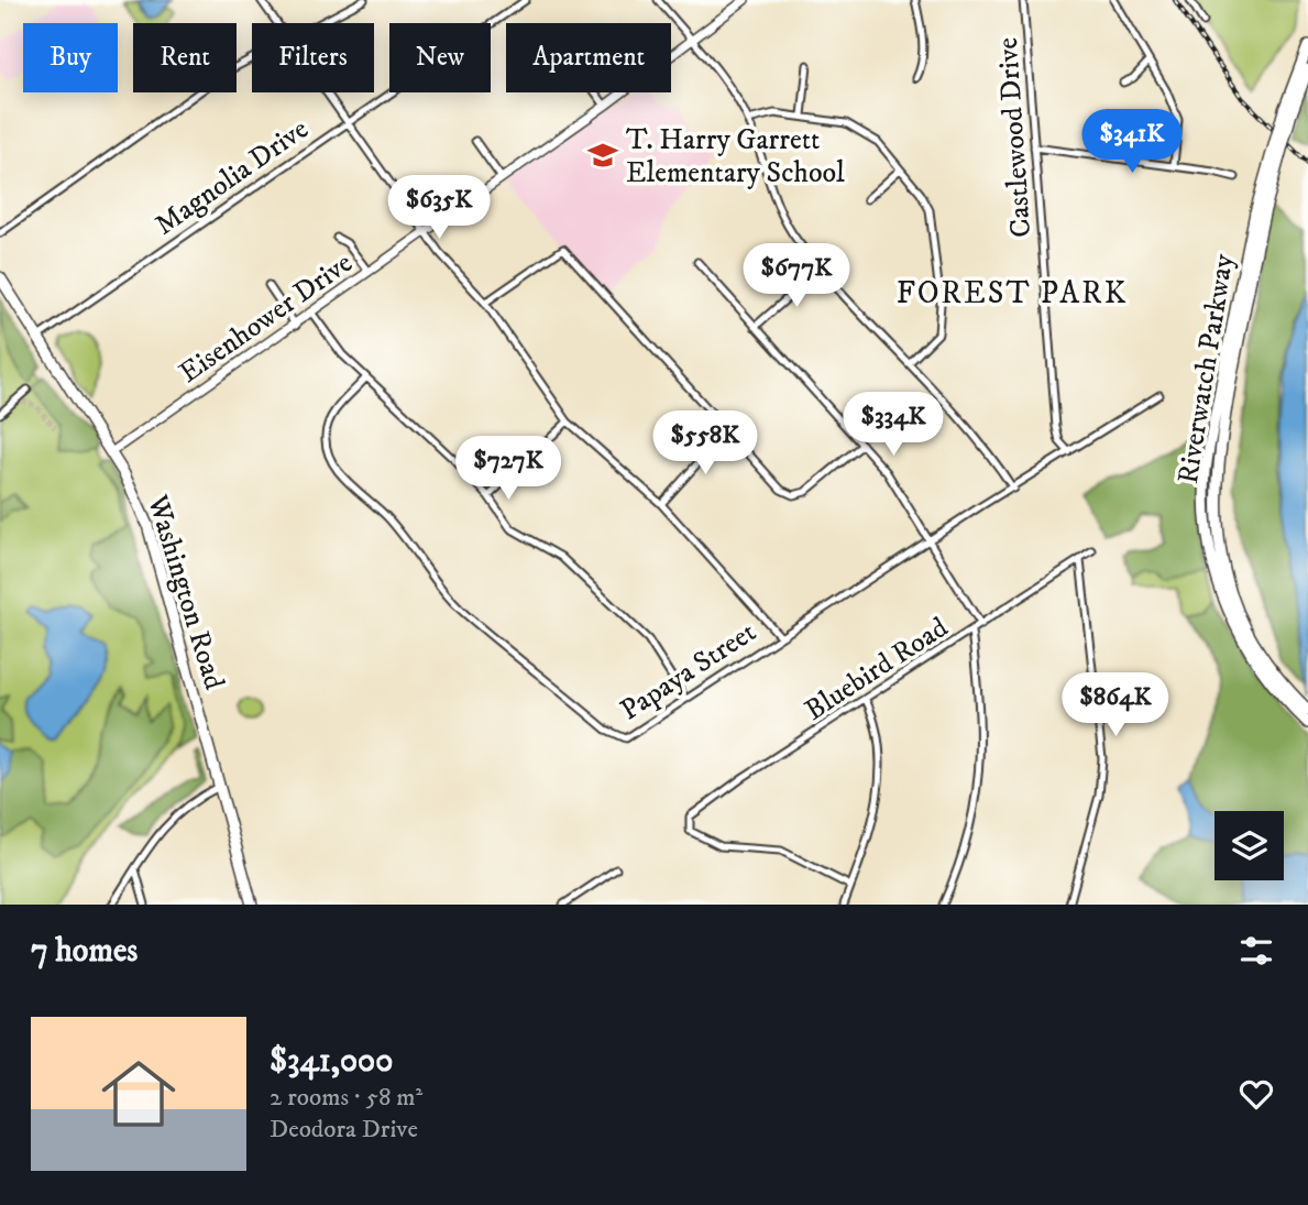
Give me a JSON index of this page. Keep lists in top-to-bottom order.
{
  "streets": {
    "main road": ["Riverwatch Parkway", "Washington Road"],
    "street": [
      "Castlewood Drive",
      "Magnolia Drive",
      "Eisenhower Drive",
      "Bluebird Road",
      "Papaya Street"
    ]
  },
  "crossings": [
    ["Castlewood Drive", "Papaya Street"],
    ["Magnolia Drive", "Washington Road"],
    ["Eisenhower Drive", "Washington Road"]
  ],
  "districts": ["FOREST PARK"],
  "places": {
    "school or university": ["T. Harry Garrett Elementary School"]
  },
  "page": {
    "chip": [
      "Buy",
      "Rent",
      "Filters",
      "New",
      "Apartment"
    ],
    "price": [
      "$341K",
      "$635K",
      "$677K",
      "$334K",
      "$558K",
      "$727K",
      "$864K"
    ],
    "heading": "7 homes",
    "list": [
      {
        "name": "$341,000",
        "note": "2 rooms · 58 m² · Deodora Drive"
      }
    ]
  }
}
